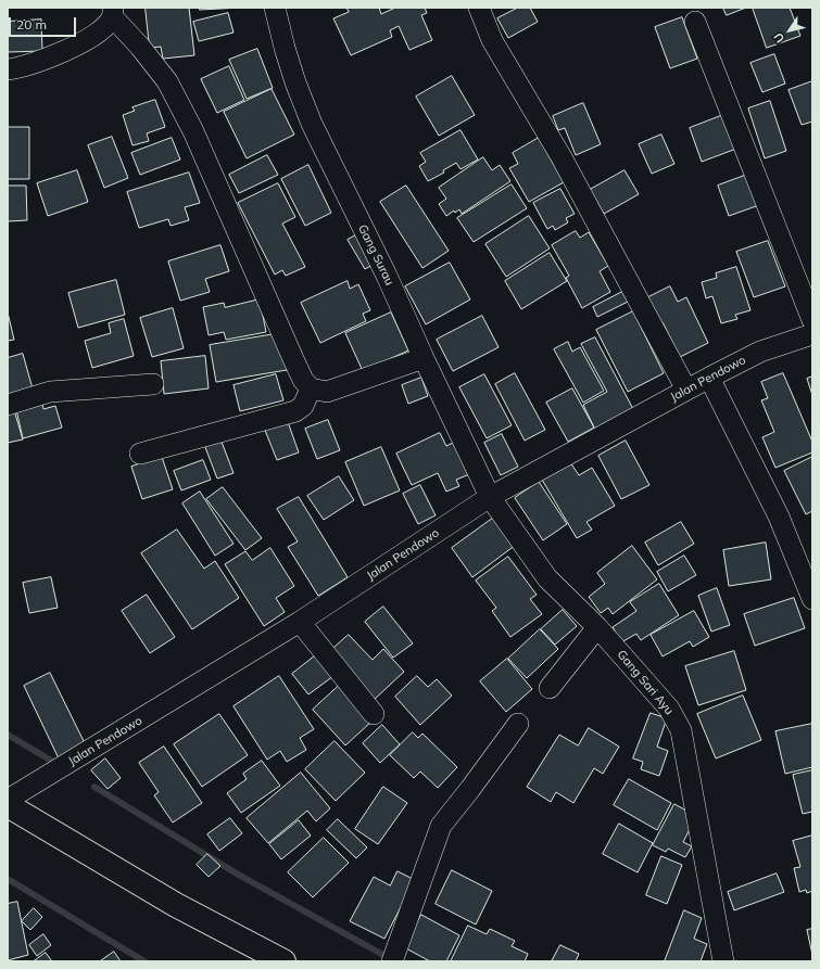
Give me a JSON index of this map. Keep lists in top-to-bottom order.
{
  "streets": {
    "street": ["Gang Surau", "Jalan Pendowo", "Gang Sari Ayu"]
  },
  "crossings": [
    ["Gang Surau", "Jalan Pendowo"],
    ["Gang Surau", "Gang Sari Ayu"],
    ["Jalan Pendowo", "Gang Sari Ayu"]
  ],
  "scale_bar": "20 m",
  "north": "bottom left"
}
